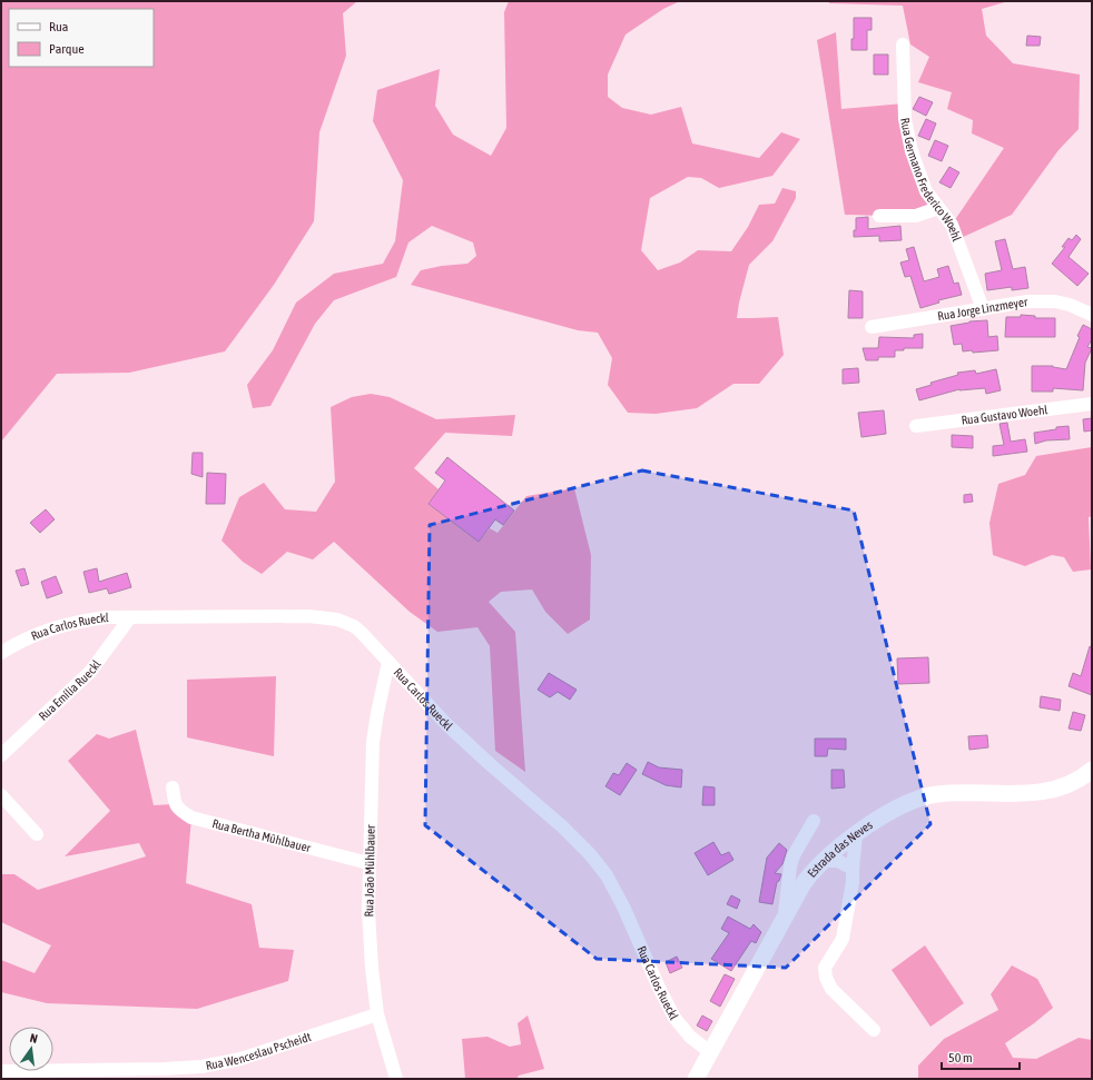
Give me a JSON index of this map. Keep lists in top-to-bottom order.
{
  "streets": {
    "main road": ["Estrada das Neves"],
    "street": [
      "Rua Germano Frederico Woehl",
      "Rua Jorge Linzmeyer",
      "Rua Gustavo Woehl",
      "Rua Carlos Rueckl",
      "Rua Emília Rueckl",
      "Rua Bertha Mühlbauer",
      "Rua João Mühlbauer",
      "Rua Wenceslau Pscheidt"
    ]
  },
  "crossings": [
    ["Rua Germano Frederico Woehl", "Rua Jorge Linzmeyer"],
    ["Rua Carlos Rueckl", "Rua Emília Rueckl"],
    ["Rua Carlos Rueckl", "Estrada das Neves"],
    ["Rua Carlos Rueckl", "Rua João Mühlbauer"],
    ["Rua Bertha Mühlbauer", "Rua João Mühlbauer"],
    ["Rua João Mühlbauer", "Rua Wenceslau Pscheidt"]
  ],
  "legend": ["Rua", "Parque"],
  "scale_bar": "50 m",
  "north": "top"
}
